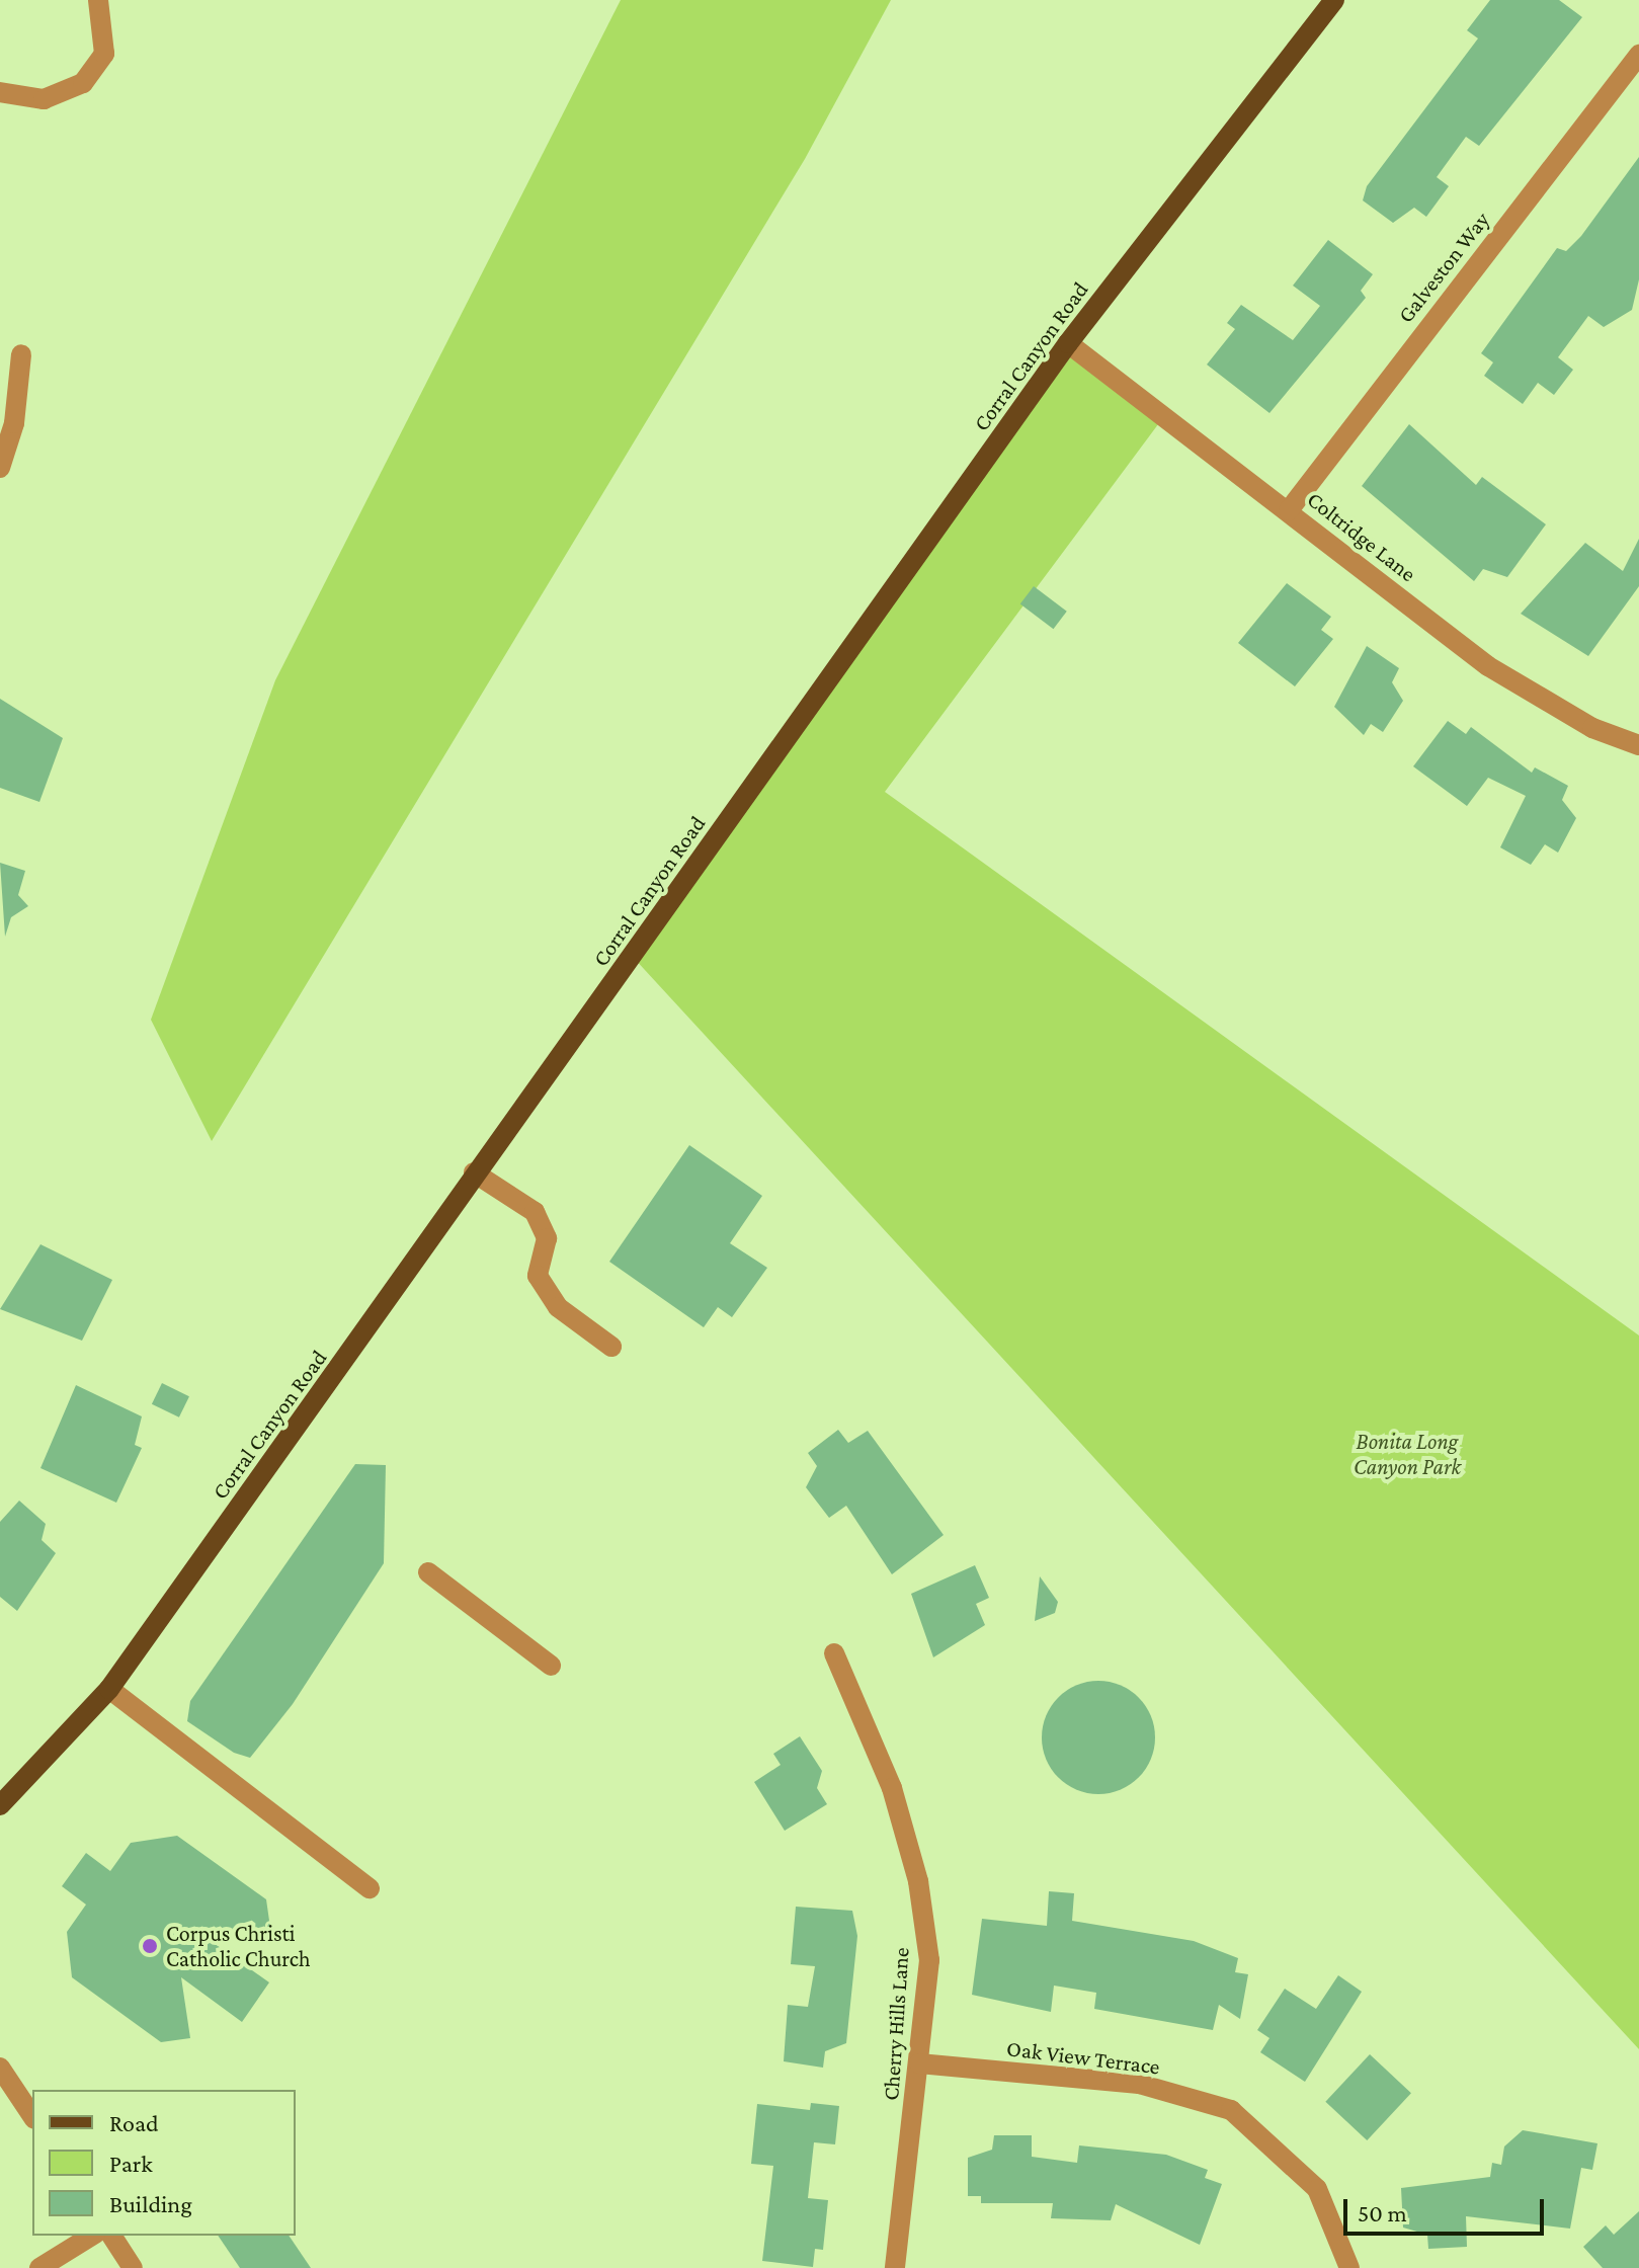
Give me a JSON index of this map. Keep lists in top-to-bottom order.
{
  "streets": {
    "main road": ["Corral Canyon Road"],
    "street": [
      "Galveston Way",
      "Coltridge Lane",
      "Cherry Hills Lane",
      "Oak View Terrace"
    ]
  },
  "crossings": [
    ["Galveston Way", "Coltridge Lane"],
    ["Corral Canyon Road", "Coltridge Lane"],
    ["Cherry Hills Lane", "Oak View Terrace"]
  ],
  "parks": ["Bonita Long Canyon Park"],
  "places": ["Corpus Christi Catholic Church"],
  "legend": ["Road", "Park", "Building"],
  "scale_bar": "50 m"
}
